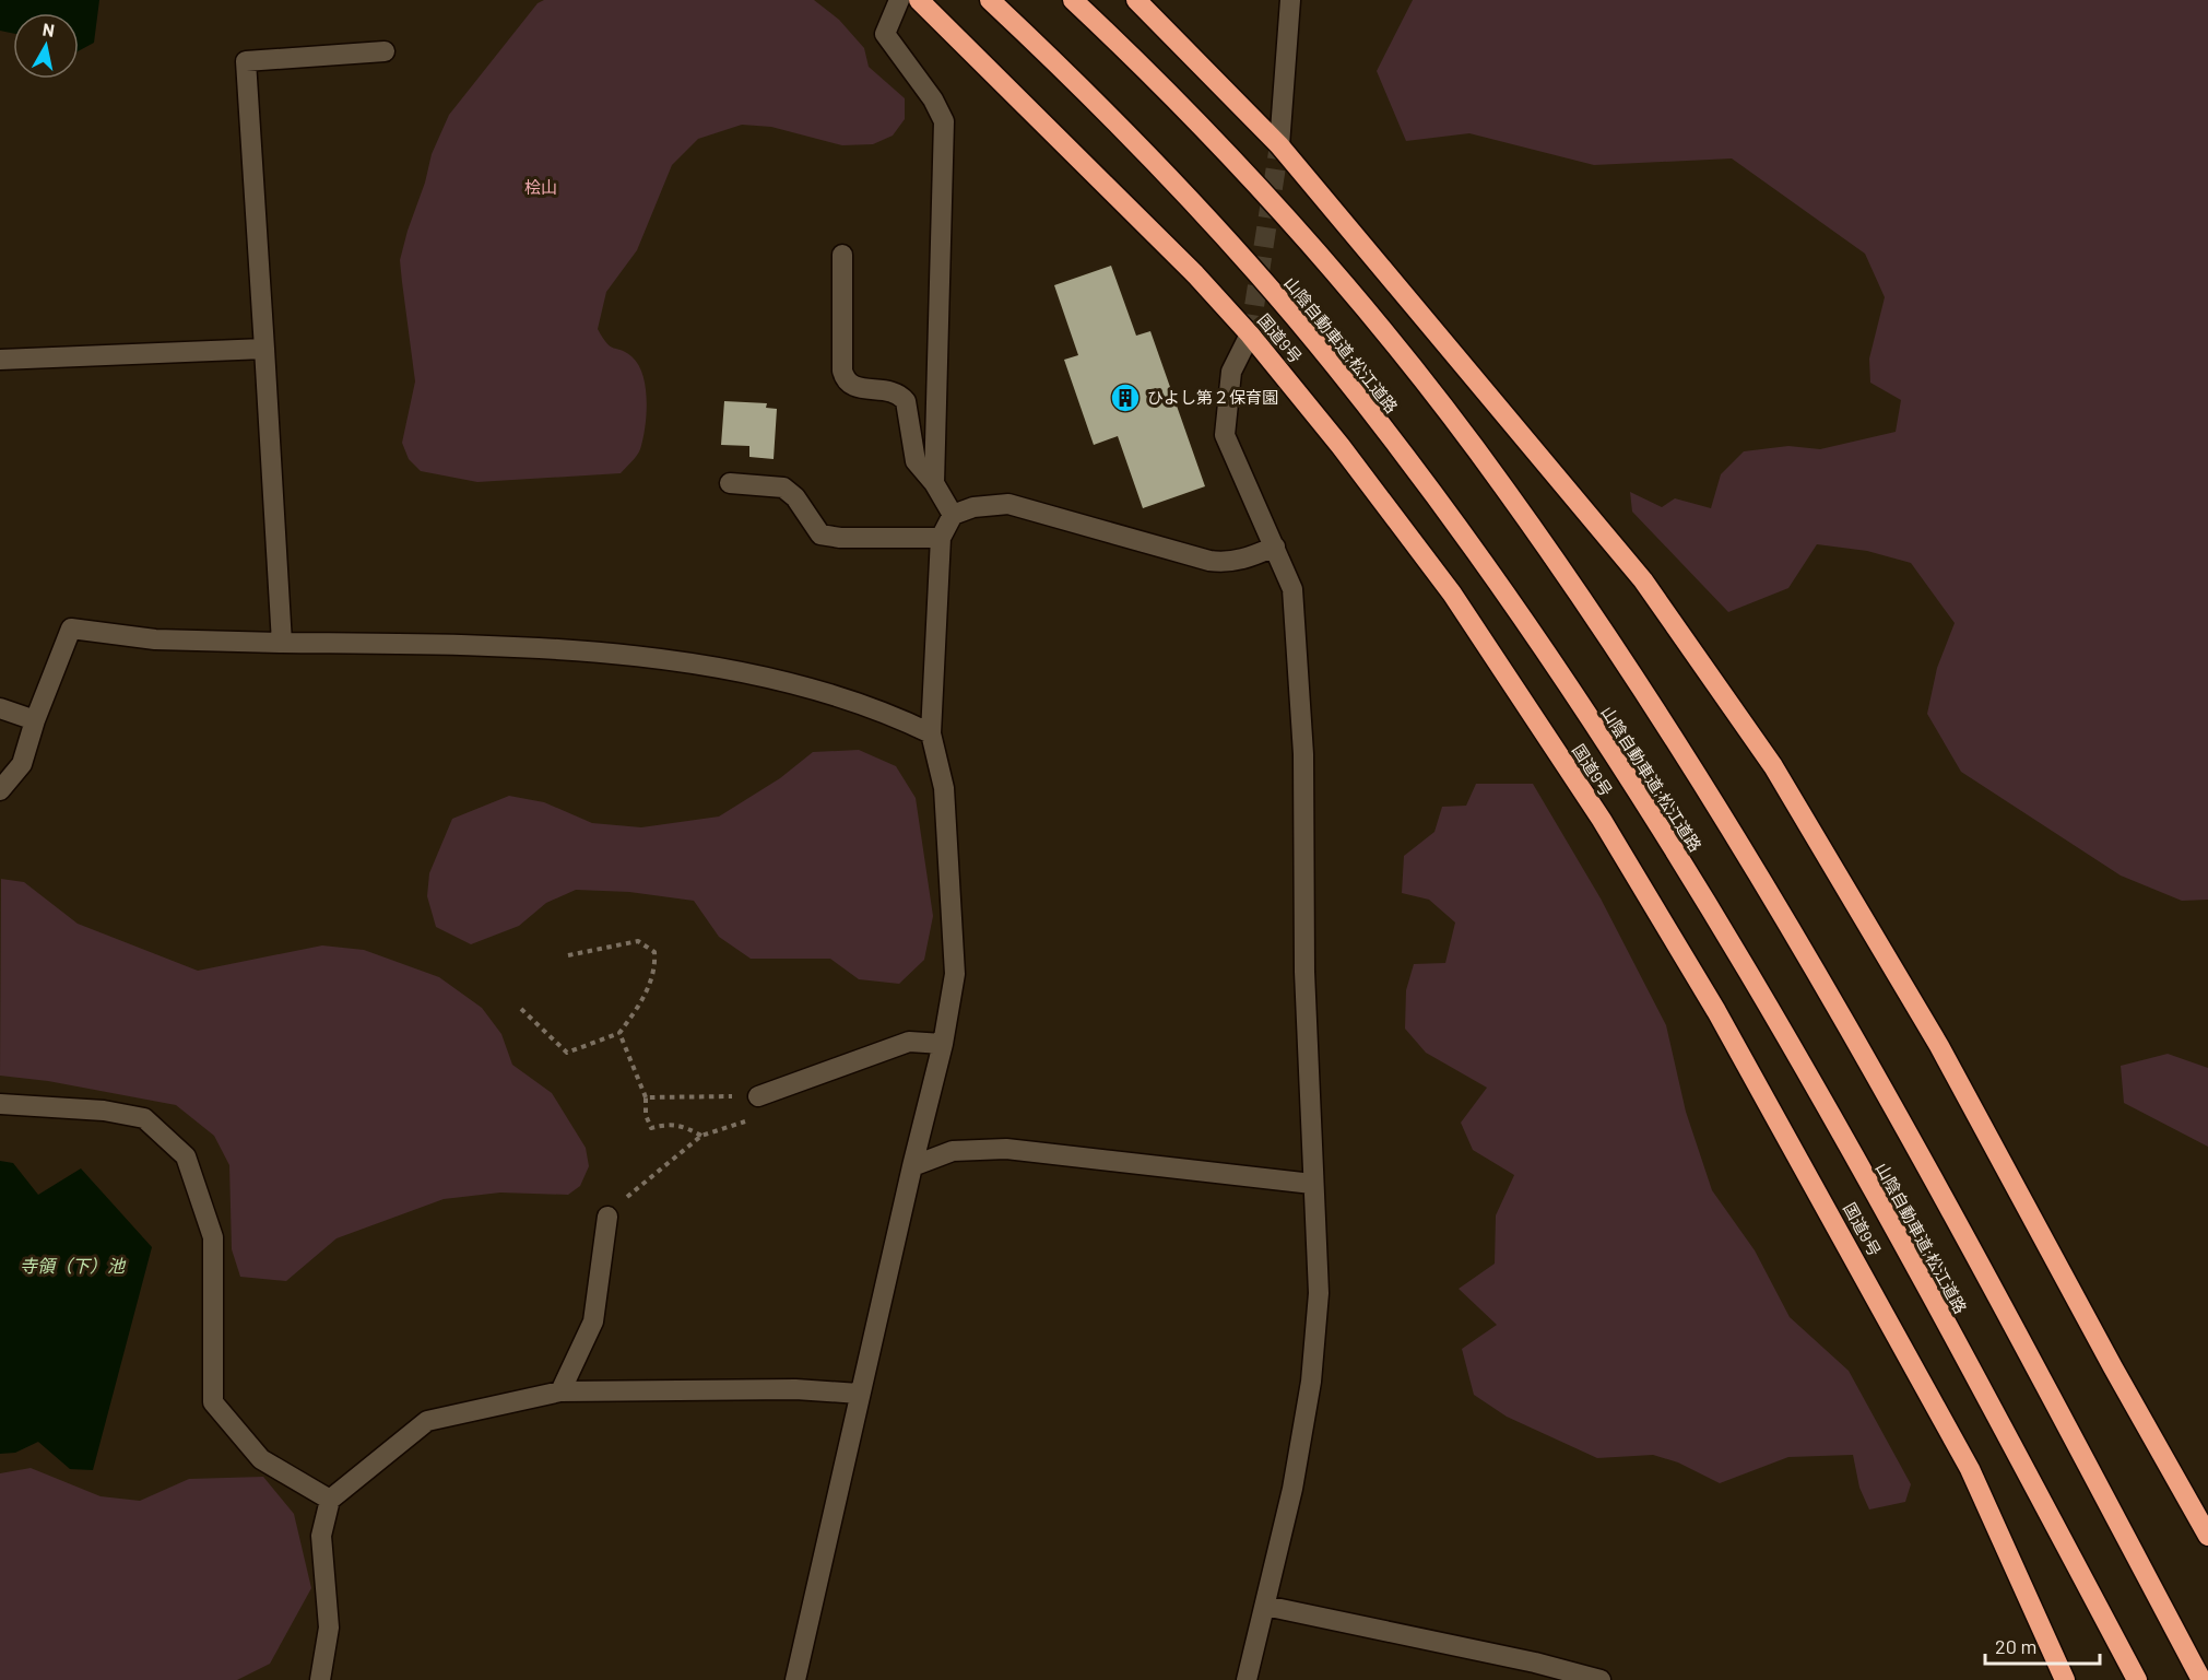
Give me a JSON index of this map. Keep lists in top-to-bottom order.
{
  "streets": {
    "highway": ["国道9号", "山陰自動車道;松江道路"]
  },
  "water": ["寺領（下）池"],
  "parks": ["桧山"],
  "places": {
    "building": ["ひよし第２保育園"]
  },
  "scale_bar": "20 m",
  "north": "top"
}
